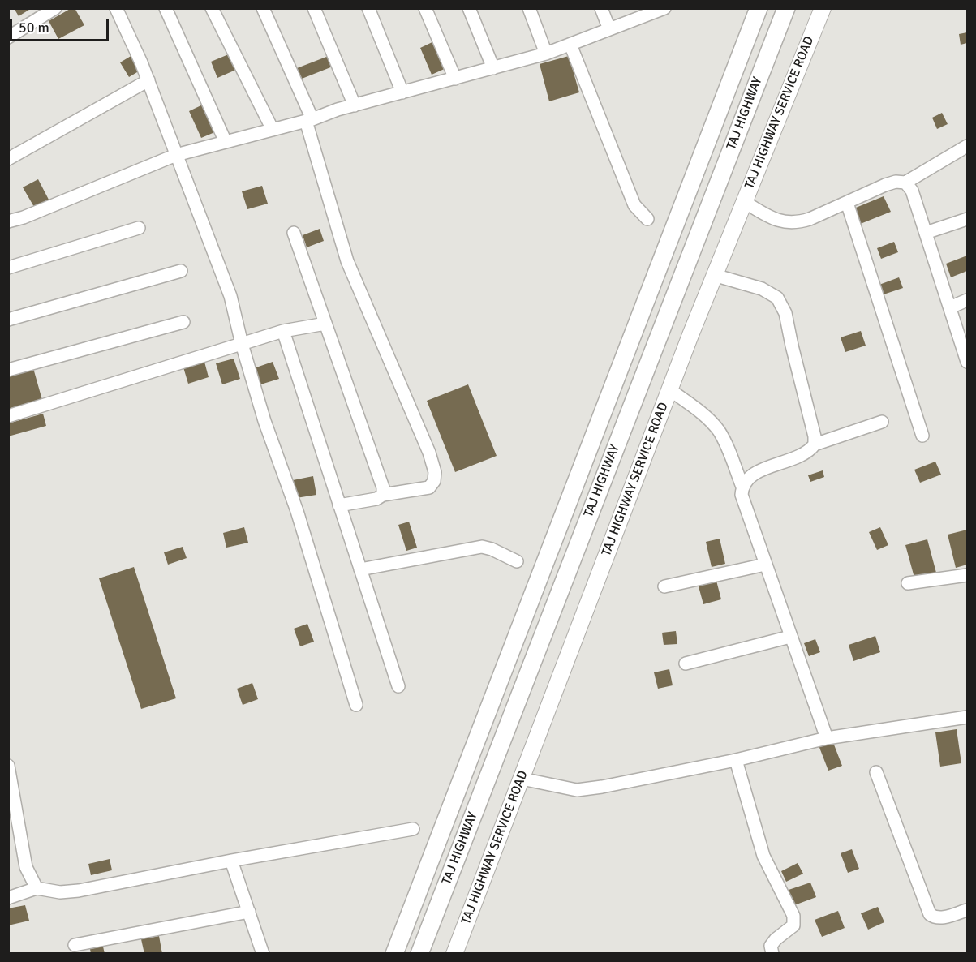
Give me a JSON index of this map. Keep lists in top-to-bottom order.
{
  "streets": {
    "main road": ["TAJ HIGHWAY"],
    "street": ["TAJ HIGHWAY SERVICE ROAD"]
  },
  "scale_bar": "50 m"
}
